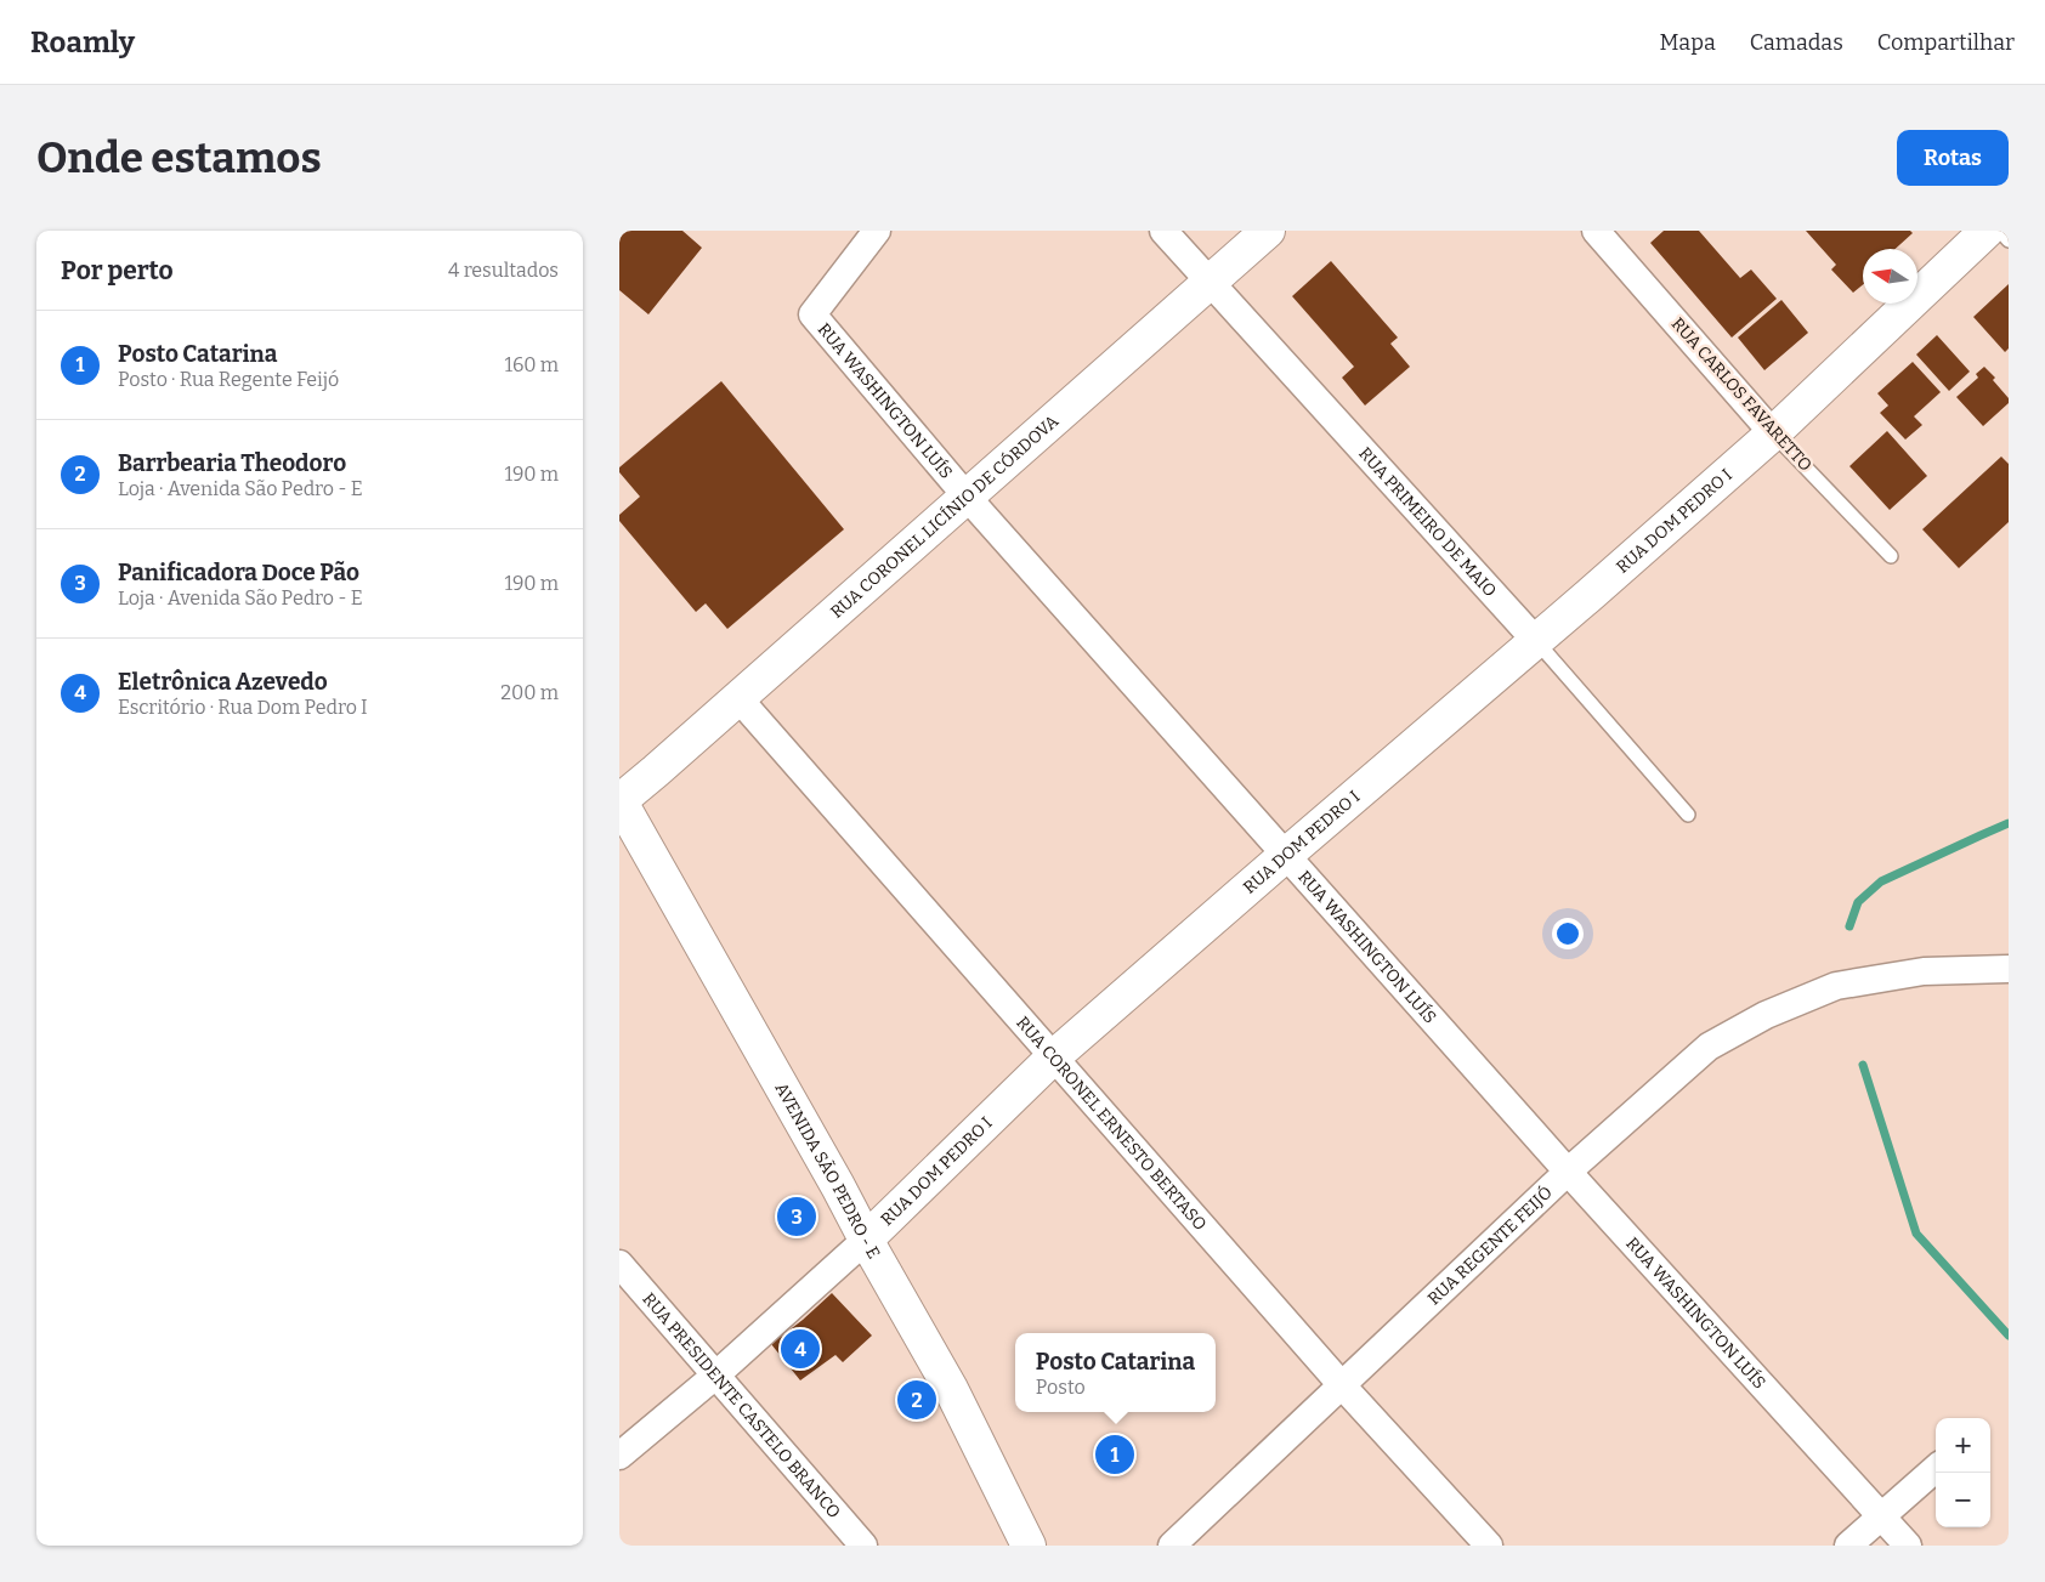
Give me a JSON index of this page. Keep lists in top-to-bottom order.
{
  "streets": {
    "street": [
      "RUA CARLOS FAVARETTO",
      "RUA WASHINGTON LUÍS",
      "RUA CORONEL LICÍNIO DE CÓRDOVA",
      "RUA PRIMEIRO DE MAIO",
      "RUA DOM PEDRO I",
      "RUA CORONEL ERNESTO BERTASO",
      "AVENIDA SÃO PEDRO - E",
      "RUA REGENTE FEIJÓ",
      "RUA PRESIDENTE CASTELO BRANCO"
    ]
  },
  "crossings": [
    ["RUA CARLOS FAVARETTO", "RUA DOM PEDRO I"],
    ["RUA WASHINGTON LUÍS", "RUA CORONEL LICÍNIO DE CÓRDOVA"],
    ["RUA WASHINGTON LUÍS", "RUA DOM PEDRO I"],
    ["RUA WASHINGTON LUÍS", "RUA REGENTE FEIJÓ"],
    ["RUA CORONEL LICÍNIO DE CÓRDOVA", "RUA PRIMEIRO DE MAIO"],
    ["RUA CORONEL LICÍNIO DE CÓRDOVA", "RUA CORONEL ERNESTO BERTASO"],
    ["RUA CORONEL LICÍNIO DE CÓRDOVA", "AVENIDA SÃO PEDRO - E"],
    ["RUA PRIMEIRO DE MAIO", "RUA DOM PEDRO I"],
    ["RUA DOM PEDRO I", "RUA CORONEL ERNESTO BERTASO"],
    ["RUA DOM PEDRO I", "AVENIDA SÃO PEDRO - E"],
    ["RUA DOM PEDRO I", "RUA PRESIDENTE CASTELO BRANCO"],
    ["RUA CORONEL ERNESTO BERTASO", "RUA REGENTE FEIJÓ"]
  ],
  "north": "left",
  "page": {
    "header": "Roamly",
    "nav": ["Mapa", "Camadas", "Compartilhar"],
    "buttons": "Rotas",
    "title": "Onde estamos",
    "heading": ["Por perto", "4 resultados"],
    "list": [
      {
        "mark": "1",
        "name": "Posto Catarina",
        "note": "Posto · Rua Regente Feijó",
        "value": "160 m"
      },
      {
        "mark": "2",
        "name": "Barrbearia Theodoro",
        "note": "Loja · Avenida São Pedro - E",
        "value": "190 m"
      },
      {
        "mark": "3",
        "name": "Panificadora Doce Pão",
        "note": "Loja · Avenida São Pedro - E",
        "value": "190 m"
      },
      {
        "mark": "4",
        "name": "Eletrônica Azevedo",
        "note": "Escritório · Rua Dom Pedro I",
        "value": "200 m"
      }
    ],
    "pins": [
      "3",
      "4",
      "2",
      "1"
    ],
    "popup": ["Posto Catarina", "Posto"],
    "map_buttons": ["+", "−"]
  }
}
